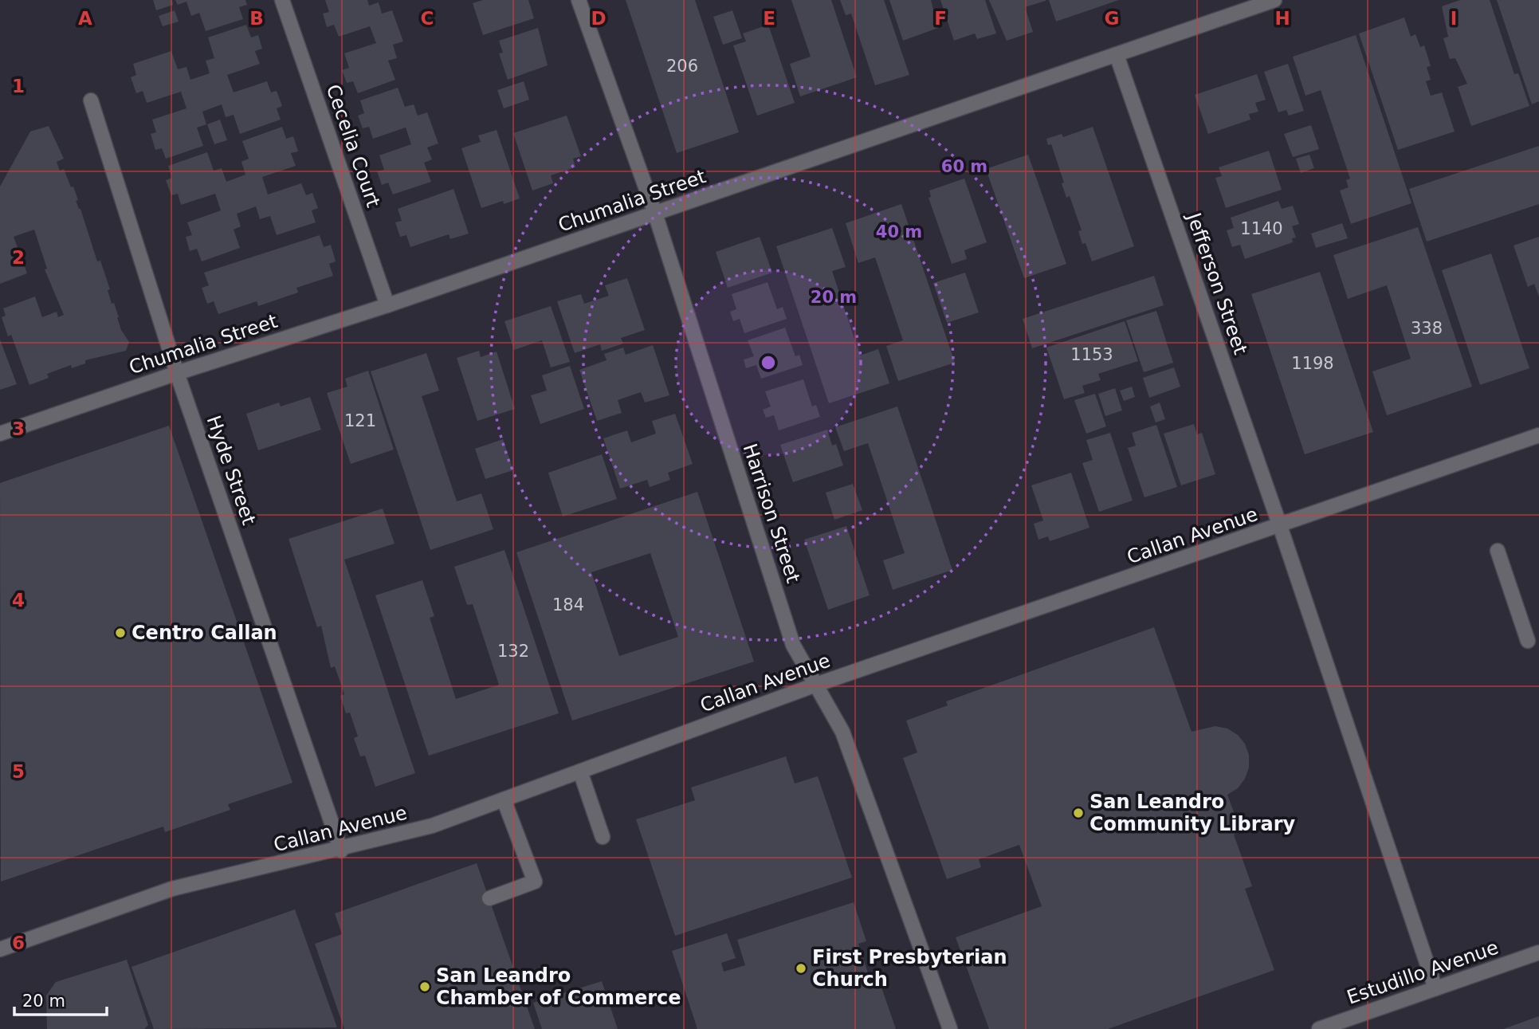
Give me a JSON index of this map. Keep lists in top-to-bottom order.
{
  "streets": {
    "street": [
      "Cecelia Court",
      "Chumalia Street",
      "Jefferson Street",
      "Hyde Street",
      "Harrison Street",
      "Callan Avenue",
      "Estudillo Avenue"
    ]
  },
  "crossings": [
    ["Cecelia Court", "Chumalia Street"],
    ["Chumalia Street", "Jefferson Street"],
    ["Chumalia Street", "Hyde Street"],
    ["Chumalia Street", "Harrison Street"],
    ["Jefferson Street", "Callan Avenue"],
    ["Jefferson Street", "Estudillo Avenue"],
    ["Hyde Street", "Callan Avenue"],
    ["Harrison Street", "Callan Avenue"]
  ],
  "places": [
    "Centro Callan",
    "San Leandro Community Library",
    "First Presbyterian Church",
    "San Leandro Chamber of Commerce"
  ],
  "house_numbers": [
    "206",
    "1140",
    "338",
    "1153",
    "1198",
    "121",
    "184",
    "132"
  ],
  "scale_bar": "20 m",
  "grid": {
    "columns": [
      "A",
      "B",
      "C",
      "D",
      "E",
      "F",
      "G",
      "H",
      "I"
    ],
    "rows": [
      "1",
      "2",
      "3",
      "4",
      "5",
      "6"
    ]
  },
  "rings": ["60 m", "40 m", "20 m"]
}
